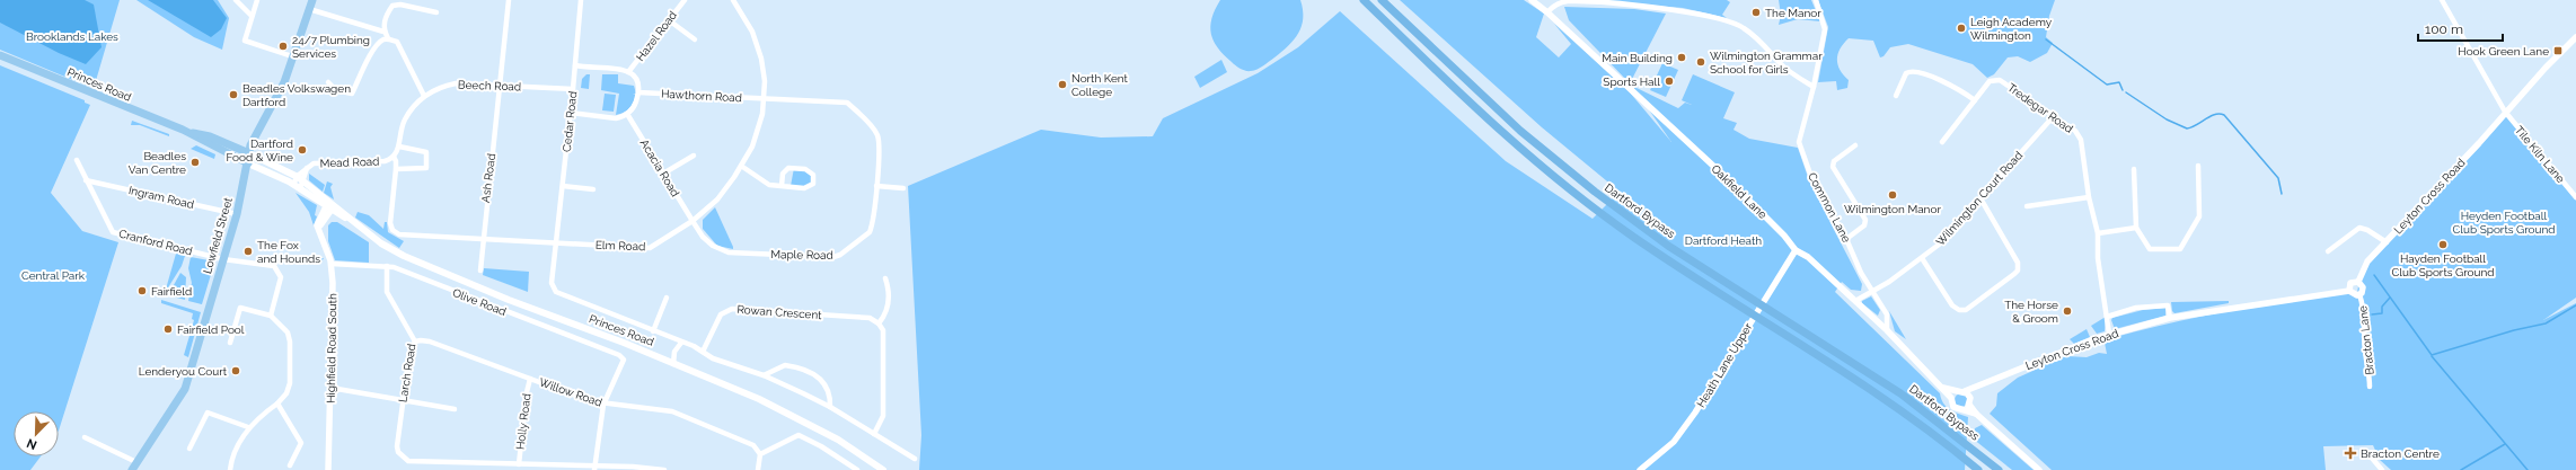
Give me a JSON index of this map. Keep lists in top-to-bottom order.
{
  "streets": {
    "highway": ["Dartford Bypass"],
    "main road": ["Princes Road", "Lowfield Street"],
    "street": [
      "Hazel Road",
      "Beech Road",
      "Hawthorn Road",
      "Tredegar Road",
      "Cedar Road",
      "Tile Kiln Lane",
      "Mead Road",
      "Acacia Road",
      "Ash Road",
      "Oakfield Lane",
      "Leyton Cross Road",
      "Ingram Road",
      "Wilmington Court Road",
      "Common Lane",
      "Cranford Road",
      "Elm Road",
      "Maple Road",
      "Olive Road",
      "Rowan Crescent",
      "Bracton Lane",
      "Highfield Road South",
      "Heath Lane Upper",
      "Larch Road",
      "Willow Road",
      "Holly Road"
    ]
  },
  "crossings": [
    ["Hazel Road", "Hawthorn Road"],
    ["Hazel Road", "Cedar Road"],
    ["Princes Road", "Mead Road"],
    ["Princes Road", "Lowfield Street"],
    ["Princes Road", "Highfield Road South"],
    ["Beech Road", "Cedar Road"],
    ["Beech Road", "Ash Road"],
    ["Hawthorn Road", "Elm Road"],
    ["Hawthorn Road", "Maple Road"],
    ["Tredegar Road", "Leyton Cross Road"],
    ["Tredegar Road", "Wilmington Court Road"],
    ["Cedar Road", "Elm Road"],
    ["Cedar Road", "Rowan Crescent"],
    ["Tile Kiln Lane", "Leyton Cross Road"],
    ["Mead Road", "Elm Road"],
    ["Acacia Road", "Elm Road"],
    ["Acacia Road", "Maple Road"],
    ["Ash Road", "Elm Road"],
    ["Oakfield Lane", "Leyton Cross Road"],
    ["Oakfield Lane", "Wilmington Court Road"],
    ["Oakfield Lane", "Common Lane"],
    ["Oakfield Lane", "Heath Lane Upper"],
    ["Leyton Cross Road", "Bracton Lane"],
    ["Ingram Road", "Lowfield Street"],
    ["Ingram Road", "Cranford Road"],
    ["Wilmington Court Road", "Common Lane"],
    ["Lowfield Street", "Cranford Road"],
    ["Elm Road", "Maple Road"],
    ["Olive Road", "Highfield Road South"],
    ["Olive Road", "Larch Road"],
    ["Olive Road", "Willow Road"],
    ["Larch Road", "Willow Road"],
    ["Larch Road", "Holly Road"],
    ["Willow Road", "Holly Road"]
  ],
  "parks": [
    "Brooklands Lakes",
    "Heyden Football Club Sports Ground",
    "Dartford Heath",
    "Central Park"
  ],
  "places": {
    "other": [
      "The Manor",
      "Leigh Academy Wilmington",
      "24/7 Plumbing Services",
      "Main Building",
      "Wilmington Grammar School for Girls",
      "Sports Hall",
      "North Kent College",
      "Beadles Volkswagen Dartford",
      "Dartford Food & Wine",
      "Beadles Van Centre",
      "Wilmington Manor",
      "Hayden Football Club Sports Ground",
      "The Fox and Hounds",
      "Fairfield",
      "The Horse & Groom",
      "Fairfield Pool",
      "Lenderyou Court"
    ],
    "transit": ["Hook Green Lane"],
    "health": ["Bracton Centre"]
  },
  "scale_bar": "100 m",
  "north": "bottom left"
}
